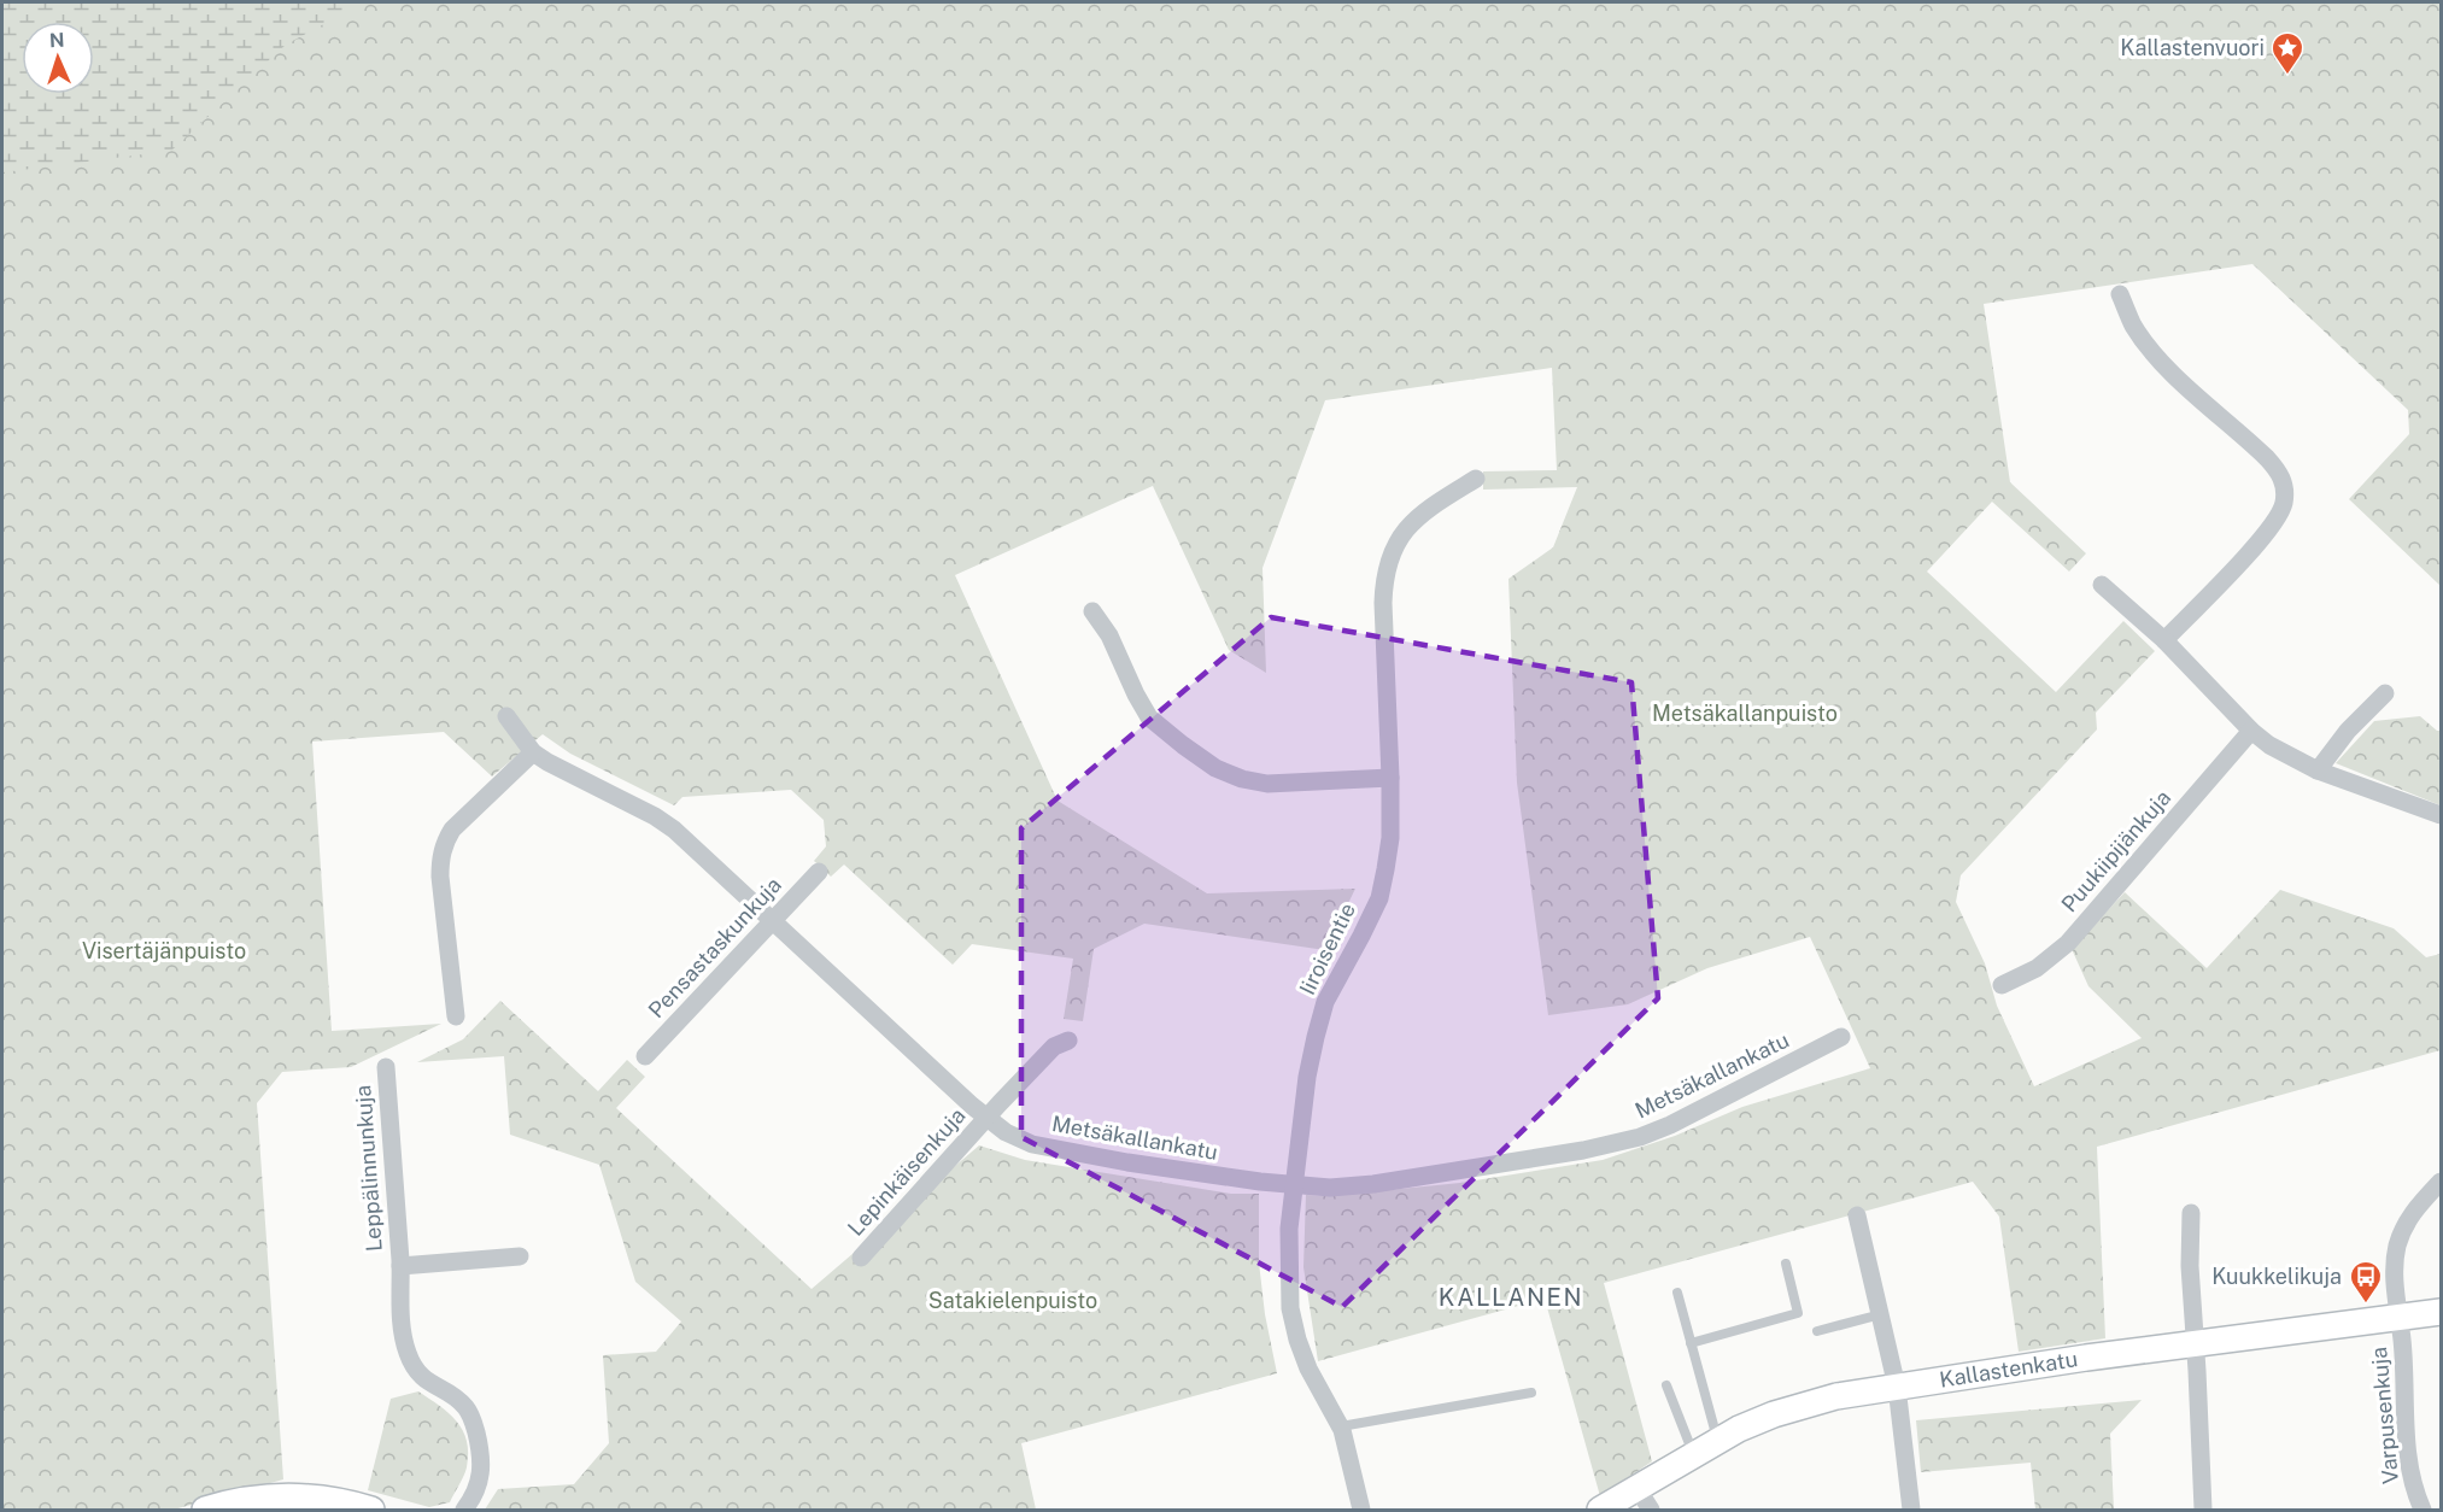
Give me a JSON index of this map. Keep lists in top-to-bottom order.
{
  "streets": {
    "street": [
      "Puukiipijänkuja",
      "Pensastaskunkuja",
      "Iiroisentie",
      "Metsäkallankatu",
      "Leppälinnunkuja",
      "Lepinkäisenkuja",
      "Kallastenkatu",
      "Varpusenkuja"
    ]
  },
  "crossings": [
    ["Pensastaskunkuja", "Metsäkallankatu"],
    ["Iiroisentie", "Metsäkallankatu"],
    ["Metsäkallankatu", "Lepinkäisenkuja"],
    ["Kallastenkatu", "Varpusenkuja"]
  ],
  "districts": ["KALLANEN"],
  "parks": ["Metsäkallanpuisto", "Visertäjänpuisto", "Satakielenpuisto"],
  "places": {
    "place": ["Kallastenvuori"],
    "bus stop": ["Kuukkelikuja"]
  },
  "north": "top"
}
